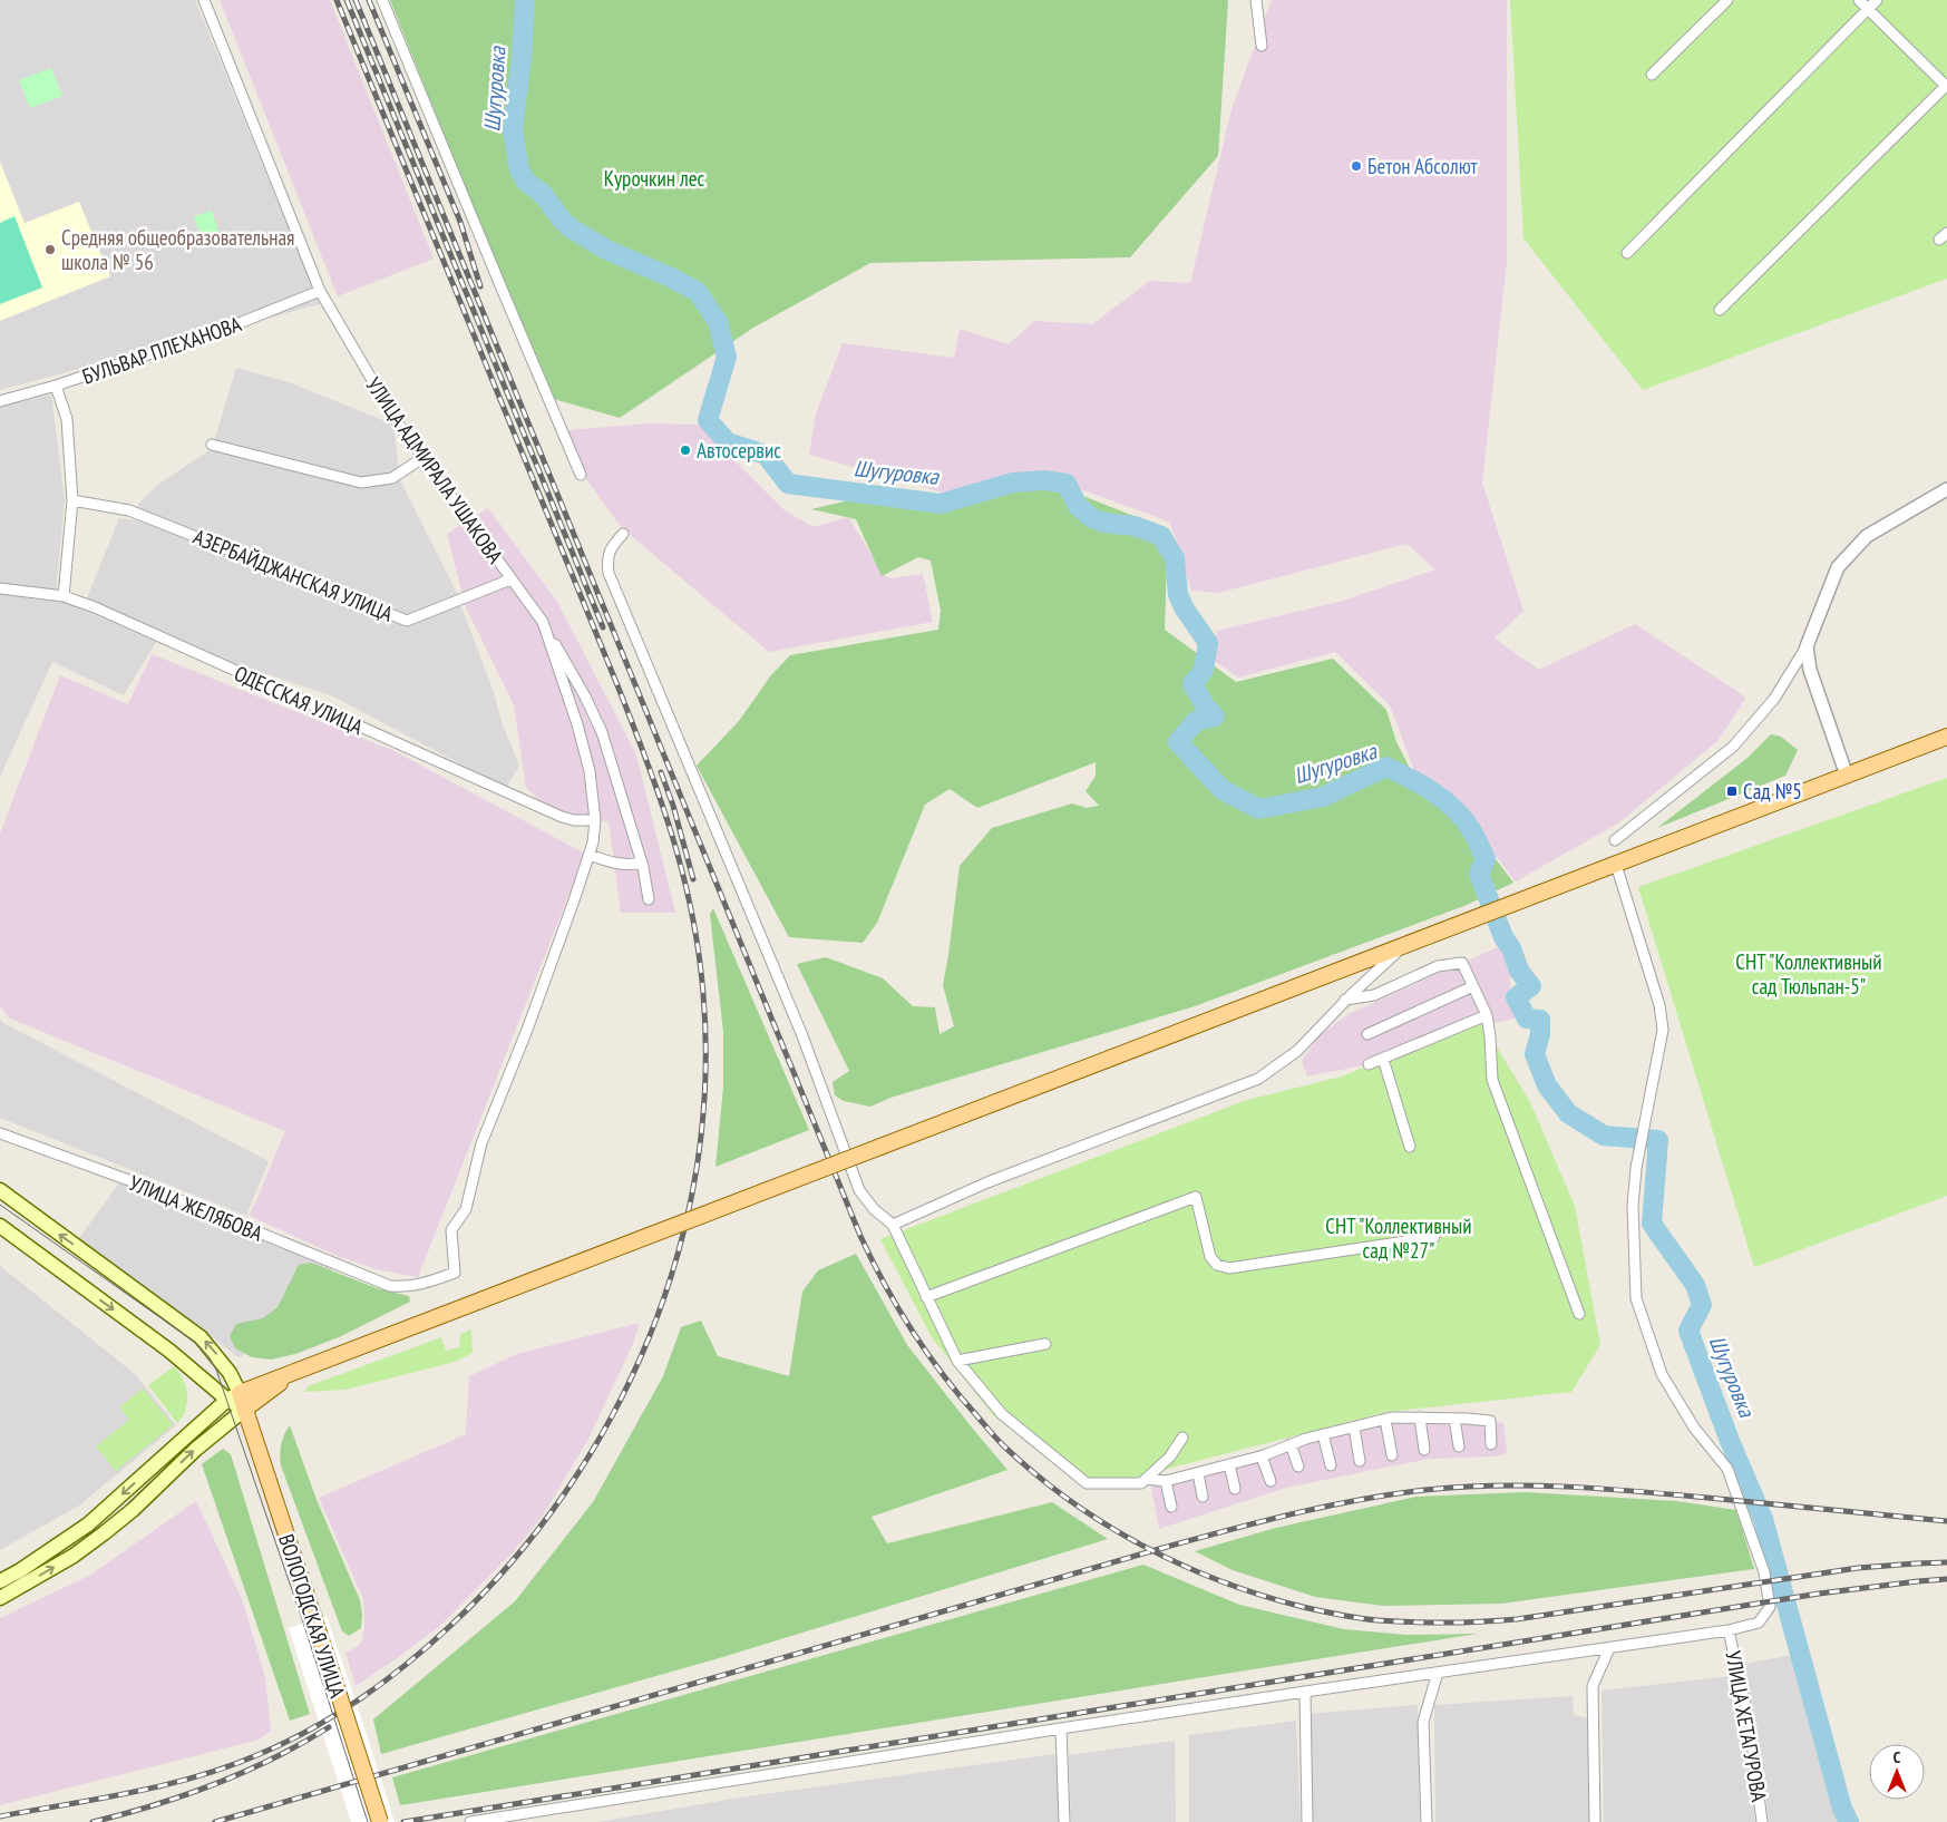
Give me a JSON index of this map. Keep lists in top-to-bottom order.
{
  "streets": {
    "main road": ["ВОЛОГОДСКАЯ УЛИЦА"],
    "street": [
      "БУЛЬВАР ПЛЕХАНОВА",
      "УЛИЦА АДМИРАЛА УШАКОВА",
      "АЗЕРБАЙДЖАНСКАЯ УЛИЦА",
      "ОДЕССКАЯ УЛИЦА",
      "УЛИЦА ЖЕЛЯБОВА",
      "УЛИЦА ХЕТАГУРОВА"
    ]
  },
  "crossings": [
    ["БУЛЬВАР ПЛЕХАНОВА", "УЛИЦА АДМИРАЛА УШАКОВА"],
    ["УЛИЦА АДМИРАЛА УШАКОВА", "АЗЕРБАЙДЖАНСКАЯ УЛИЦА"],
    ["УЛИЦА АДМИРАЛА УШАКОВА", "ОДЕССКАЯ УЛИЦА"],
    ["УЛИЦА АДМИРАЛА УШАКОВА", "УЛИЦА ЖЕЛЯБОВА"]
  ],
  "water": ["Шугуровка"],
  "parks": ["Курочкин лес", "СНТ \"Коллективный сад Тюльпан-5\"", "СНТ \"Коллективный сад №27\""],
  "places": {
    "other": ["Бетон Абсолют", "Средняя общеобразовательная школа № 56", "Автосервис"],
    "transit": ["Сад №5"]
  },
  "north": "top"
}
